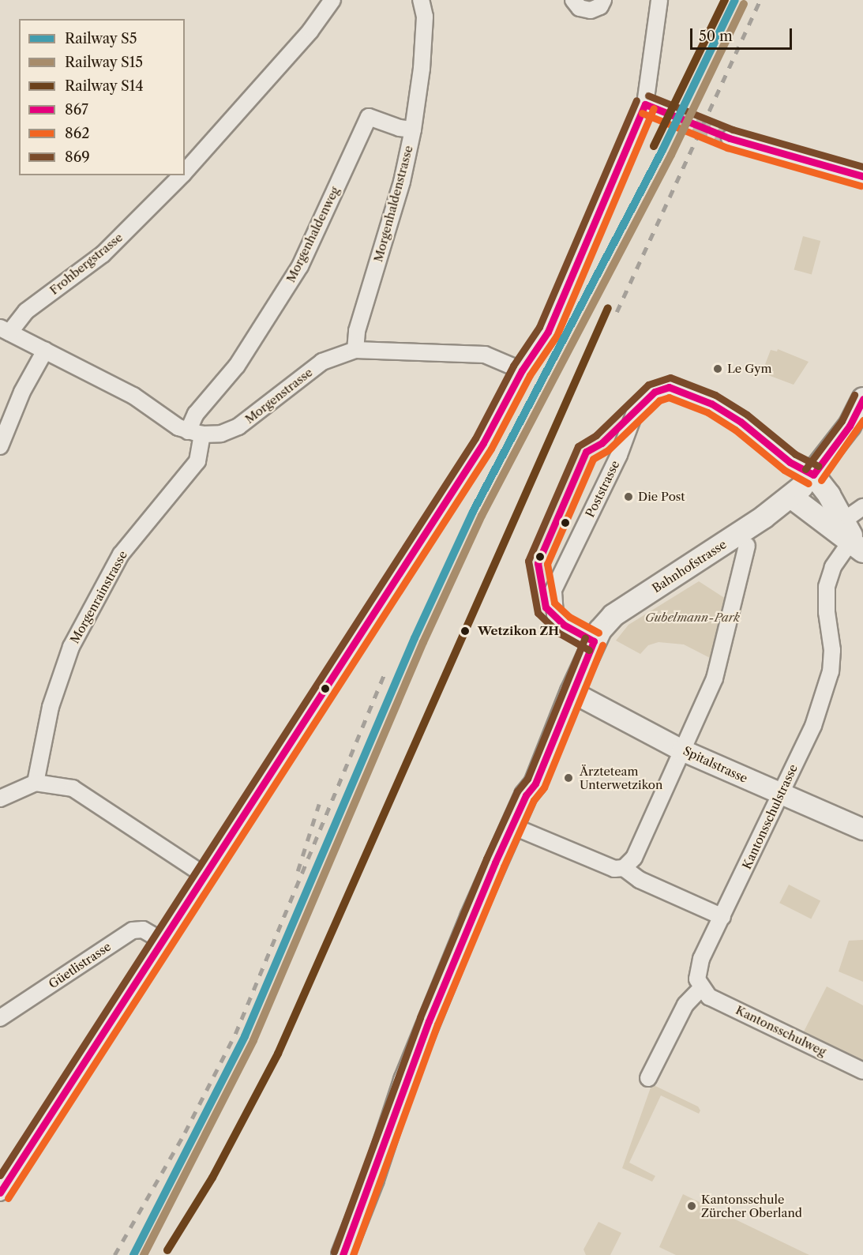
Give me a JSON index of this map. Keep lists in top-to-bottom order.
{
  "streets": {
    "main road": ["Bahnhofstrasse"],
    "street": [
      "Morgenhaldenstrasse",
      "Morgenhaldenweg",
      "Frohbergstrasse",
      "Morgenstrasse",
      "Poststrasse",
      "Morgenrainstrasse",
      "Spitalstrasse",
      "Kantonsschulstrasse",
      "Güetlistrasse",
      "Kantonsschulweg"
    ]
  },
  "crossings": [
    ["Morgenhaldenstrasse", "Morgenhaldenweg"],
    ["Morgenhaldenstrasse", "Morgenstrasse"],
    ["Morgenhaldenweg", "Morgenstrasse"],
    ["Morgenhaldenweg", "Morgenrainstrasse"],
    ["Morgenstrasse", "Morgenrainstrasse"],
    ["Poststrasse", "Bahnhofstrasse"],
    ["Bahnhofstrasse", "Spitalstrasse"],
    ["Spitalstrasse", "Kantonsschulstrasse"],
    ["Kantonsschulstrasse", "Kantonsschulweg"]
  ],
  "parks": ["Gubelmann-Park"],
  "places": [
    "Le Gym",
    "Die Post",
    "Wetzikon ZH",
    "Ärzteteam Unterwetzikon",
    "Kantonsschule Zürcher Oberland"
  ],
  "lines": [
    "rail line S5",
    "rail line S14",
    "rail line S15",
    "transit line 869",
    "transit line 867",
    "transit line 862"
  ],
  "legend": [
    "Railway S5",
    "Railway S15",
    "Railway S14",
    "867",
    "862",
    "869"
  ],
  "scale_bar": "50 m"
}
